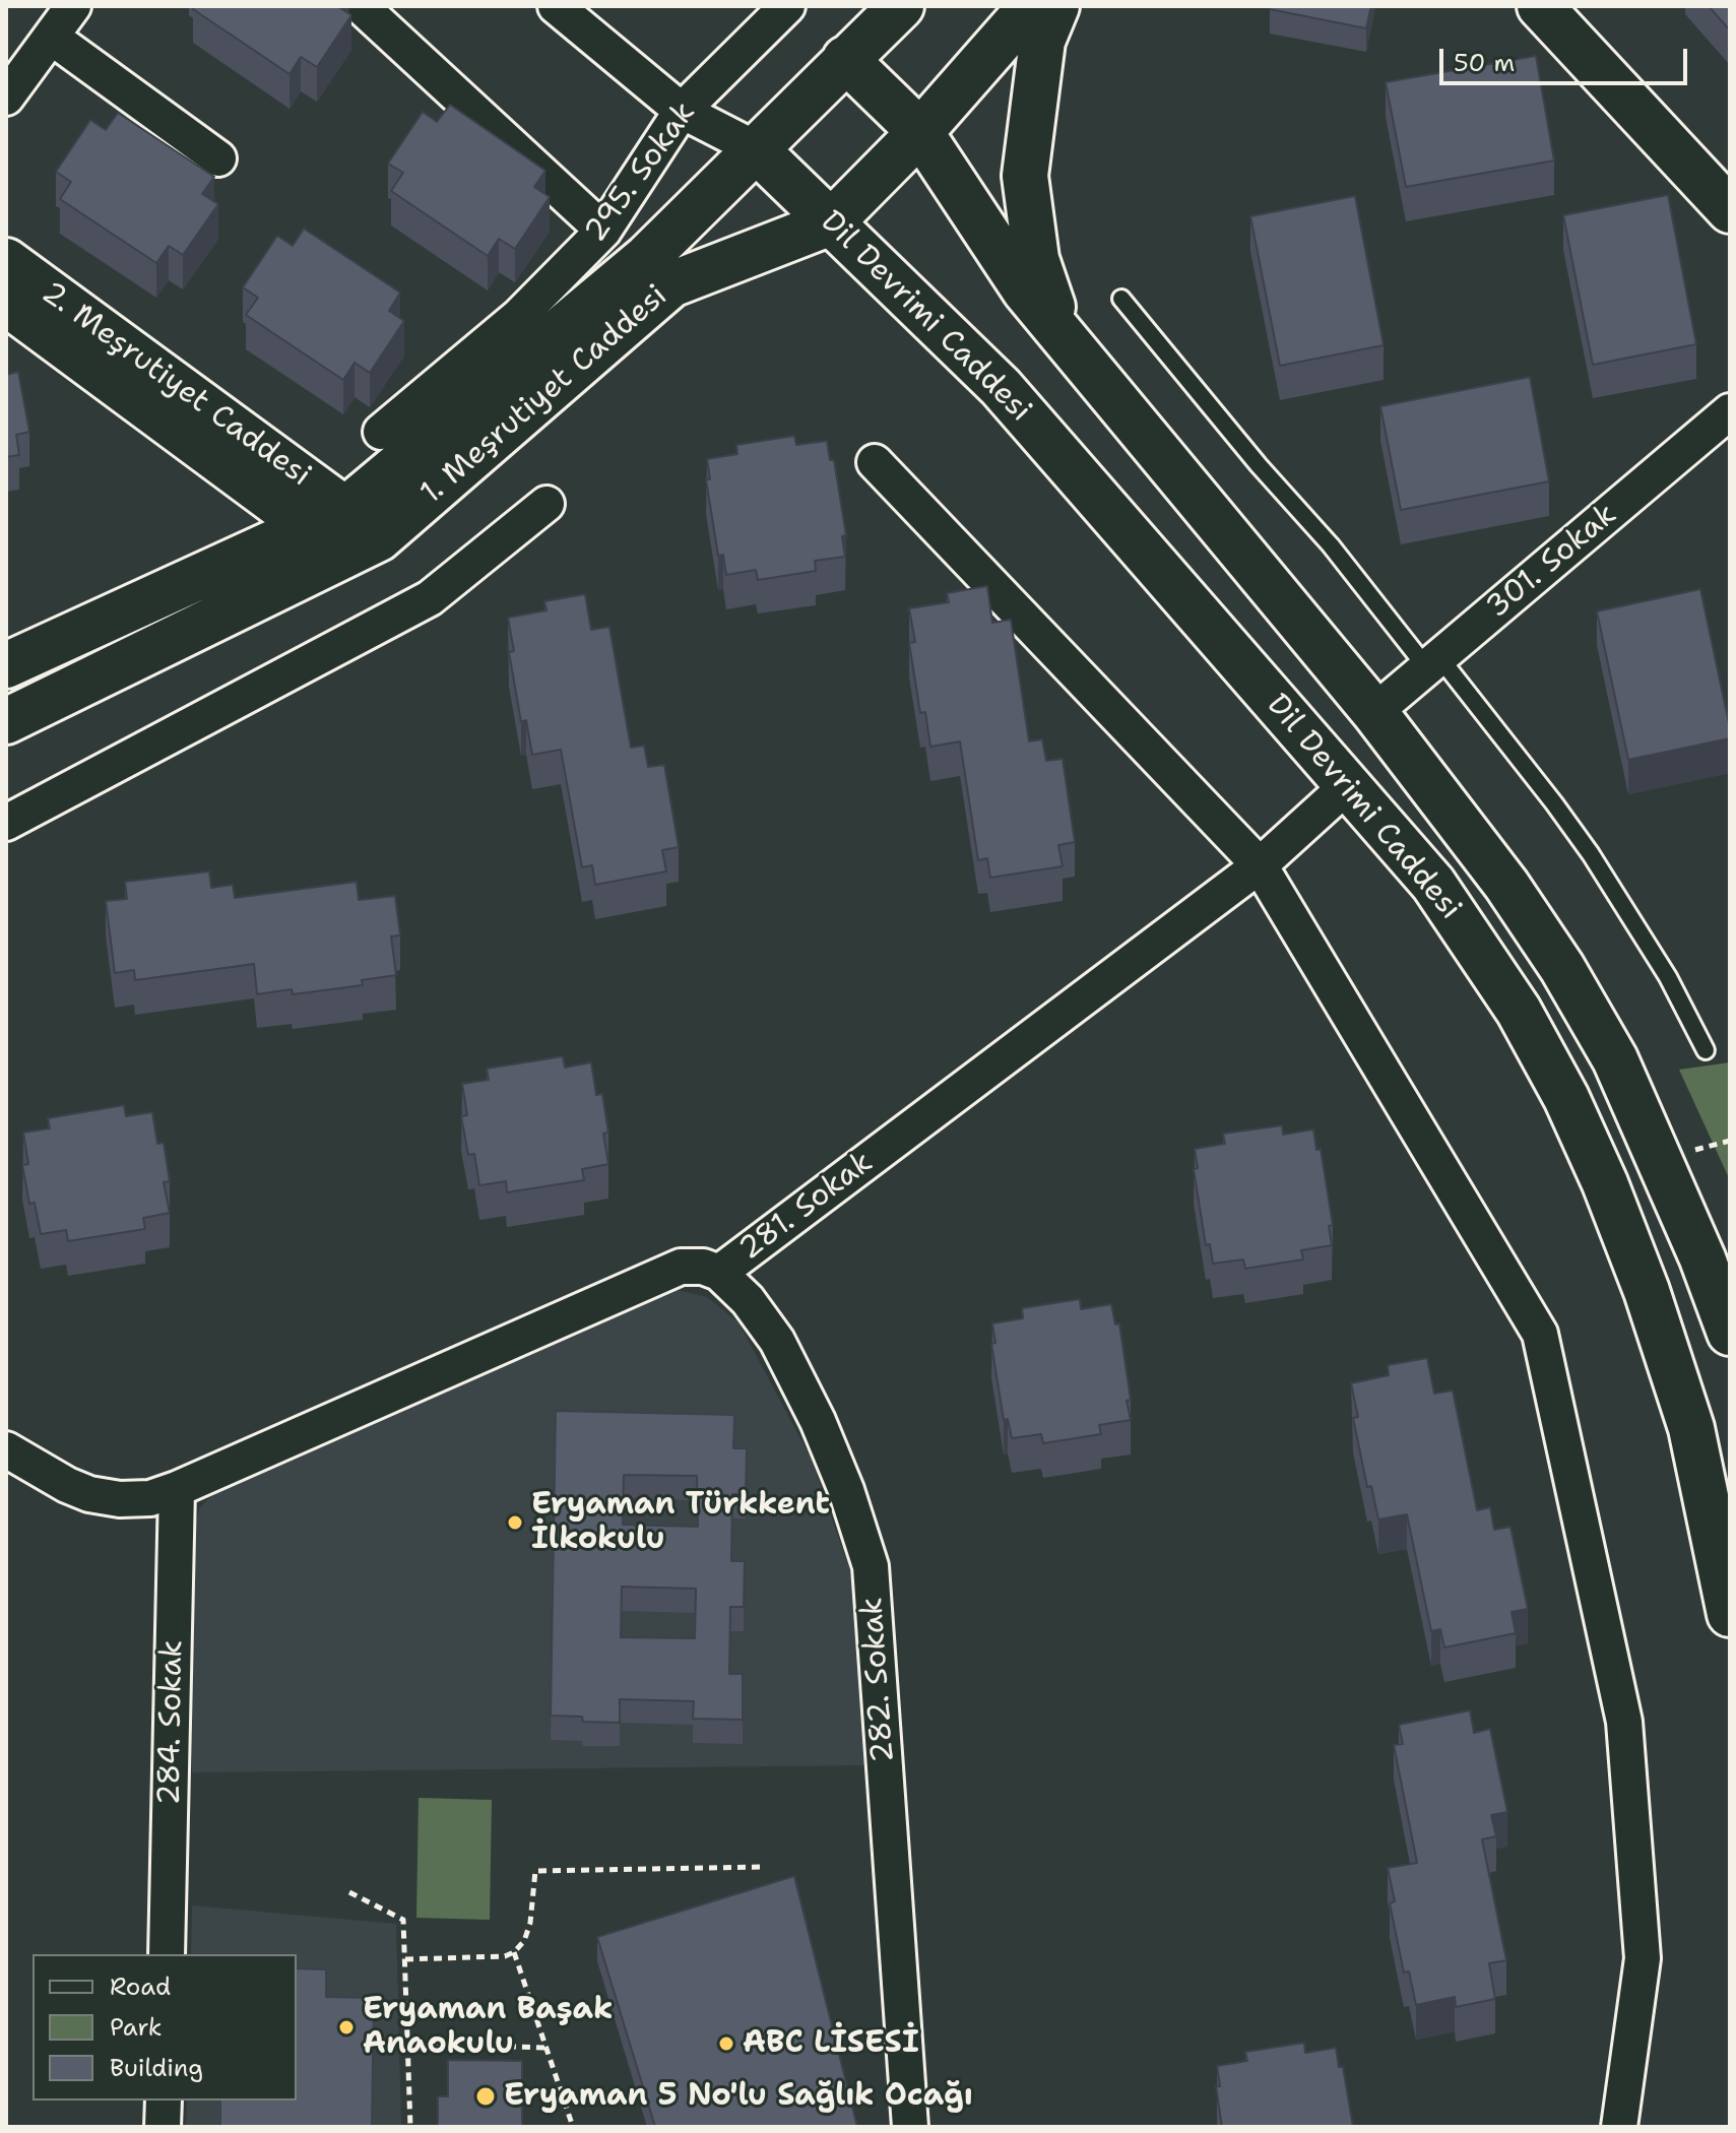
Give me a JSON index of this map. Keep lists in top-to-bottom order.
{
  "streets": {
    "main road": ["Dil Devrimi Caddesi", "2. Meşrutiyet Caddesi", "1. Meşrutiyet Caddesi"],
    "street": [
      "295. Sokak",
      "301. Sokak",
      "281. Sokak",
      "282. Sokak",
      "284. Sokak"
    ]
  },
  "crossings": [
    ["Dil Devrimi Caddesi", "1. Meşrutiyet Caddesi"],
    ["Dil Devrimi Caddesi", "301. Sokak"],
    ["Dil Devrimi Caddesi", "281. Sokak"],
    ["2. Meşrutiyet Caddesi", "1. Meşrutiyet Caddesi"],
    ["281. Sokak", "282. Sokak"],
    ["281. Sokak", "284. Sokak"]
  ],
  "places": [
    "Eryaman Türkkent İlkokulu",
    "Eryaman Başak Anaokulu",
    "ABC LİSESİ",
    "Eryaman 5 No'lu Sağlık Ocağı"
  ],
  "legend": ["Road", "Park", "Building"],
  "scale_bar": "50 m"
}
